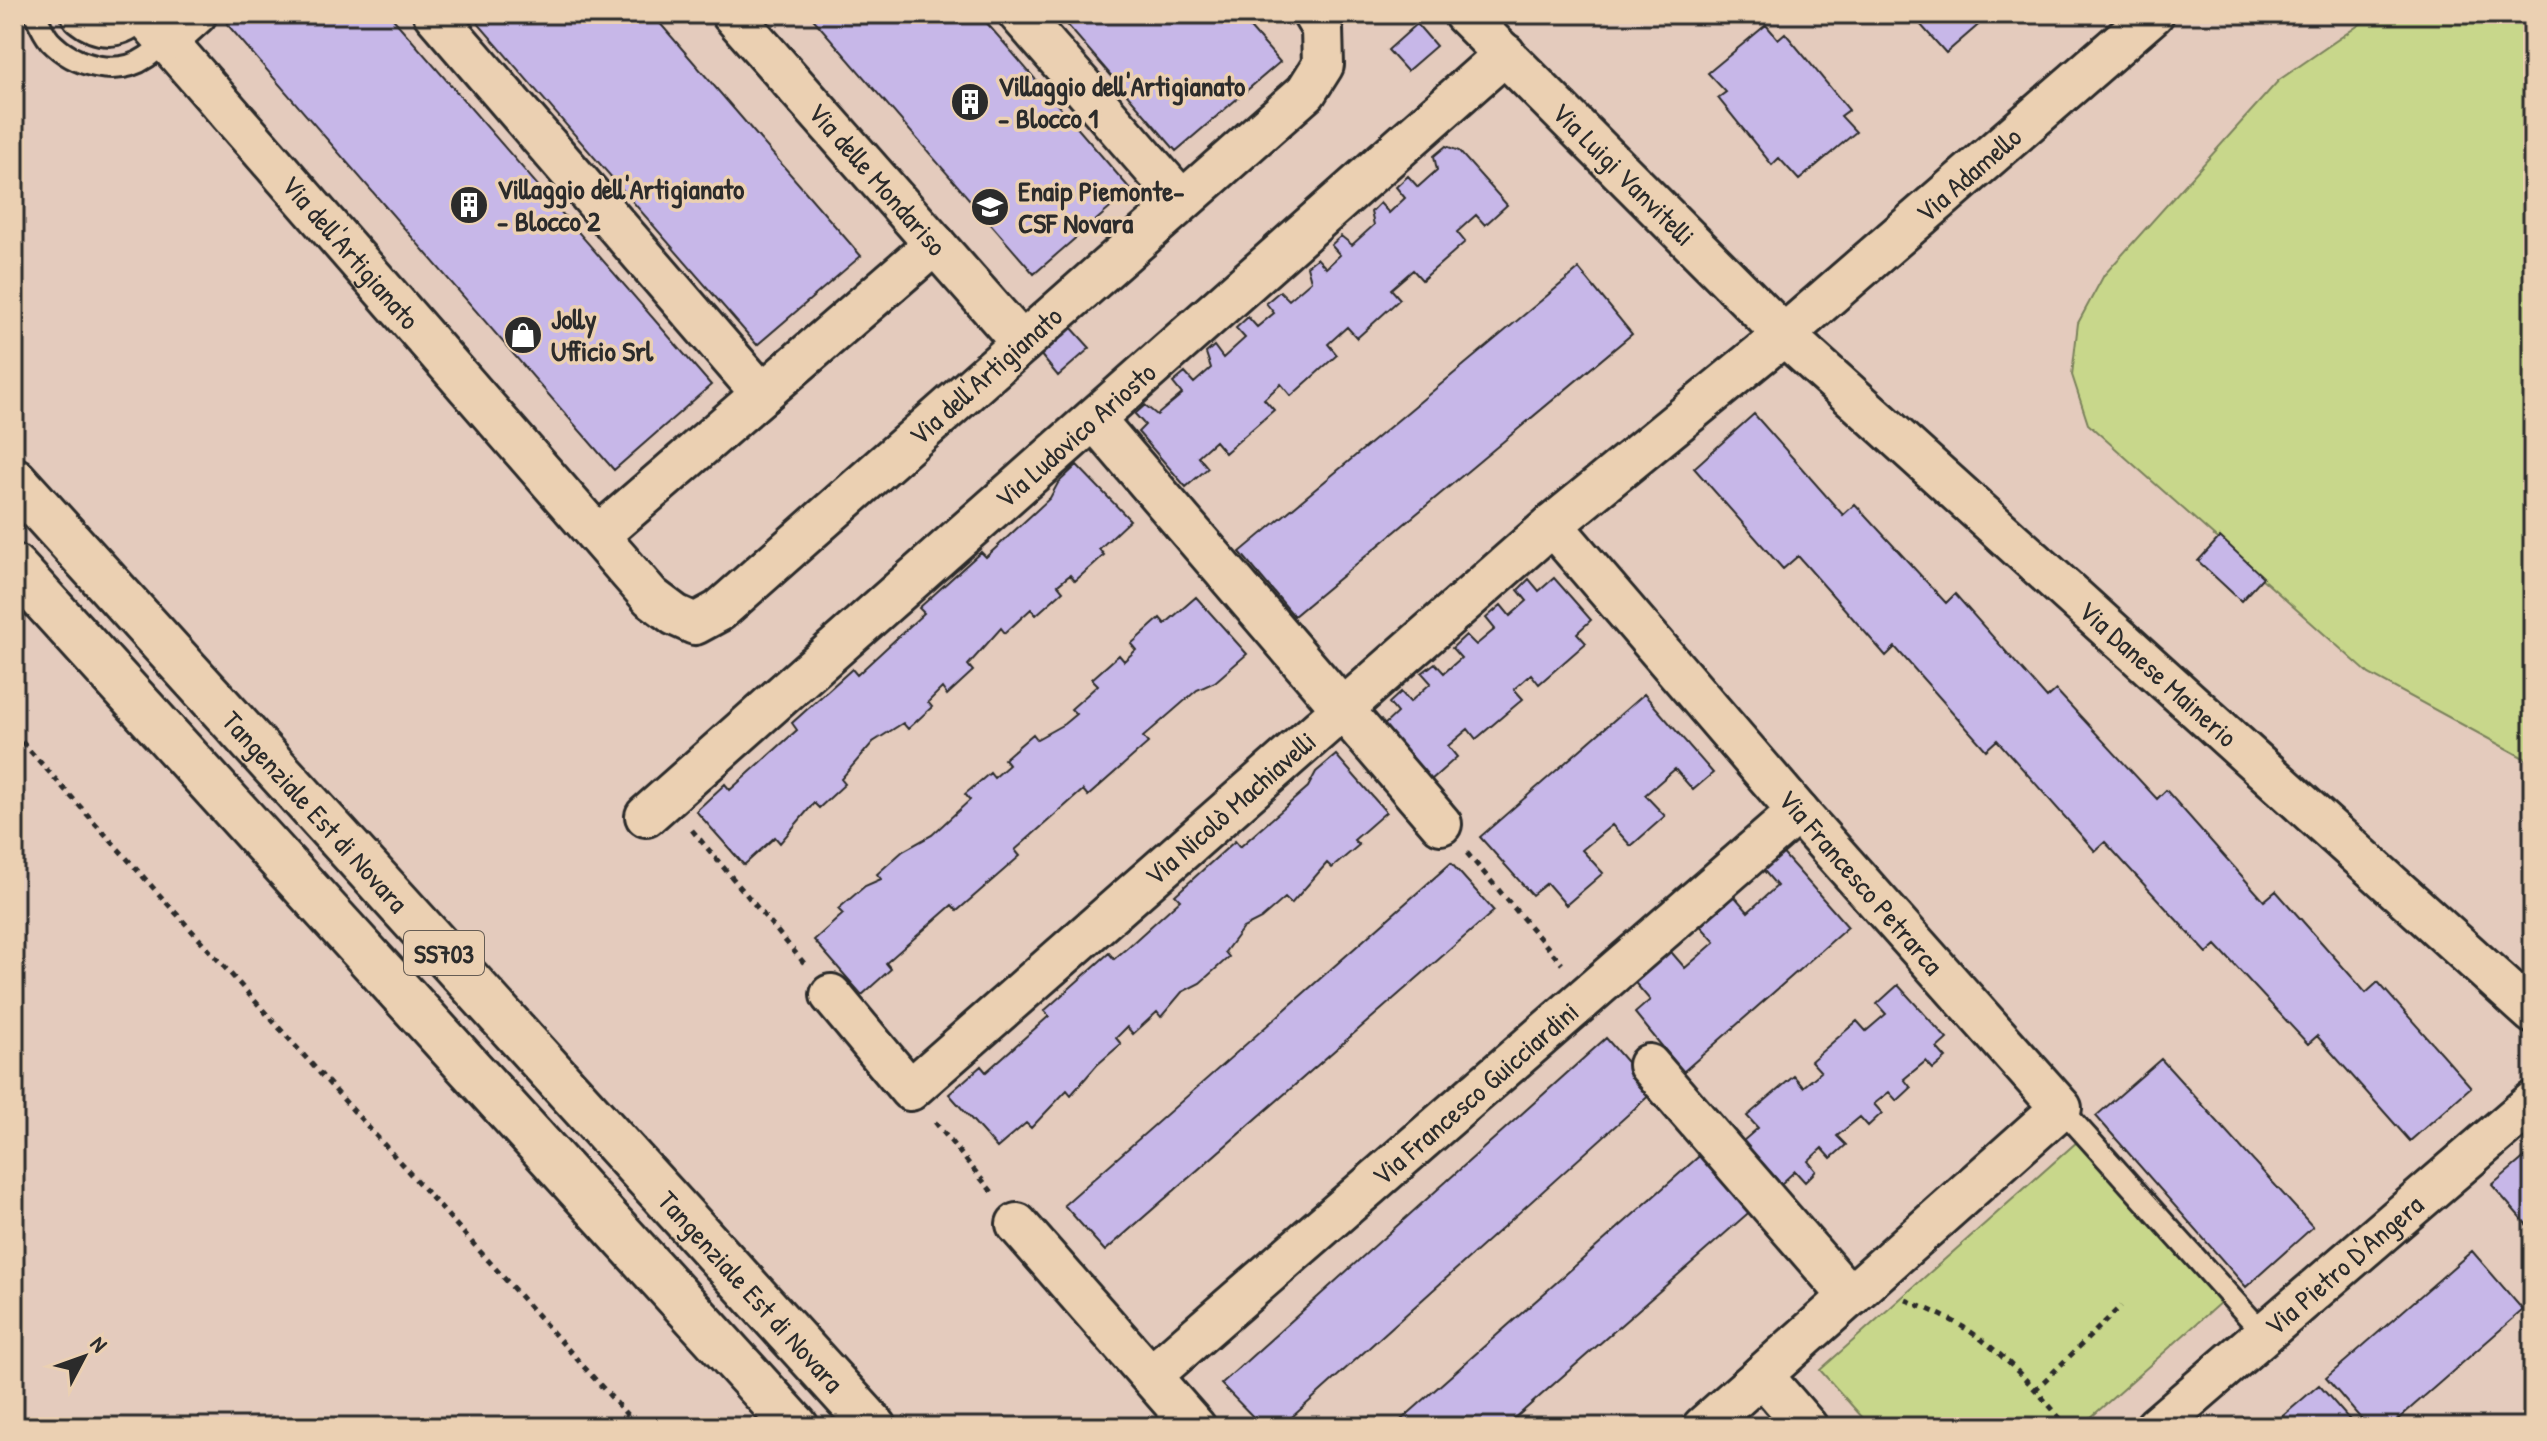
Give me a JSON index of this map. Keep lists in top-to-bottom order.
{
  "streets": {
    "highway": ["Tangenziale Est di Novara", "SS703"],
    "street": [
      "Via Luigi Vanvitelli",
      "Via Adamello",
      "Via delle Mondariso",
      "Via dell'Artigianato",
      "Via Ludovico Ariosto",
      "Via Danese Mainerio",
      "Via Nicolò Machiavelli",
      "Via Francesco Petrarca",
      "Via Francesco Guicciardini",
      "Via Pietro D'Angera"
    ]
  },
  "crossings": [
    ["Via Luigi Vanvitelli", "Via Adamello"],
    ["Via Luigi Vanvitelli", "Via Ludovico Ariosto"],
    ["Via Luigi Vanvitelli", "Via Danese Mainerio"],
    ["Via Adamello", "Via Danese Mainerio"],
    ["Via delle Mondariso", "Via dell'Artigianato"],
    ["Via Nicolò Machiavelli", "Via Francesco Petrarca"],
    ["Via Francesco Petrarca", "Via Francesco Guicciardini"]
  ],
  "places": {
    "building": ["Villaggio dell'Artigianato - Blocco 1", "Villaggio dell'Artigianato - Blocco 2"],
    "school or university": ["Enaip Piemonte- CSF Novara"],
    "shop": ["Jolly Ufficio Srl"]
  },
  "north": "top right"
}
